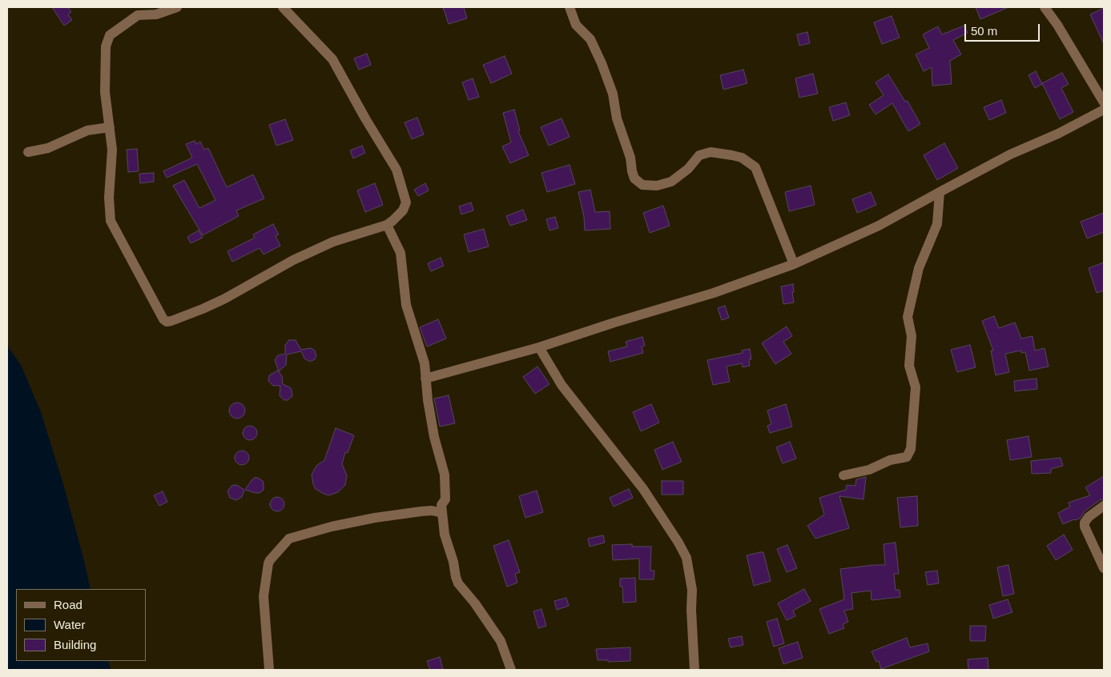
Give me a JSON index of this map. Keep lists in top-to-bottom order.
{
  "legend": ["Road", "Water", "Building"],
  "scale_bar": "50 m"
}
